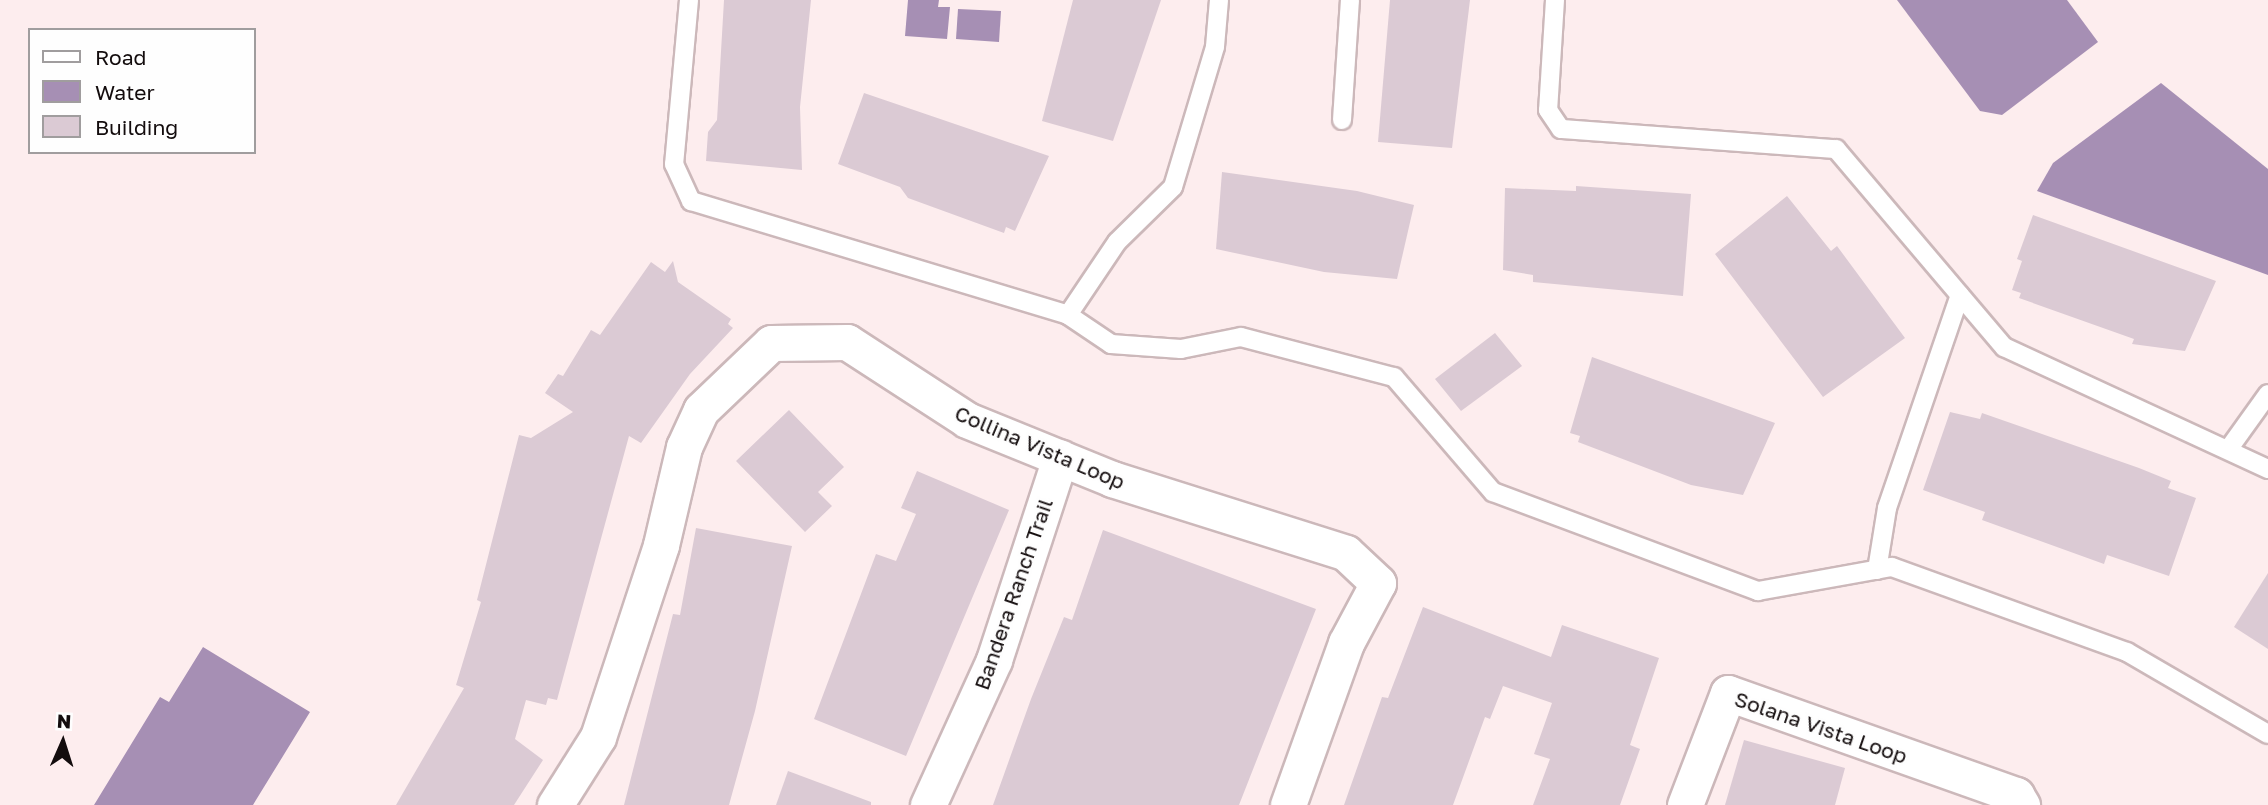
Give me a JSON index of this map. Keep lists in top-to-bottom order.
{
  "streets": {
    "street": ["Collina Vista Loop", "Bandera Ranch Trail", "Solana Vista Loop"]
  },
  "crossings": [
    ["Collina Vista Loop", "Bandera Ranch Trail"]
  ],
  "legend": ["Road", "Water", "Building"],
  "north": "top"
}
